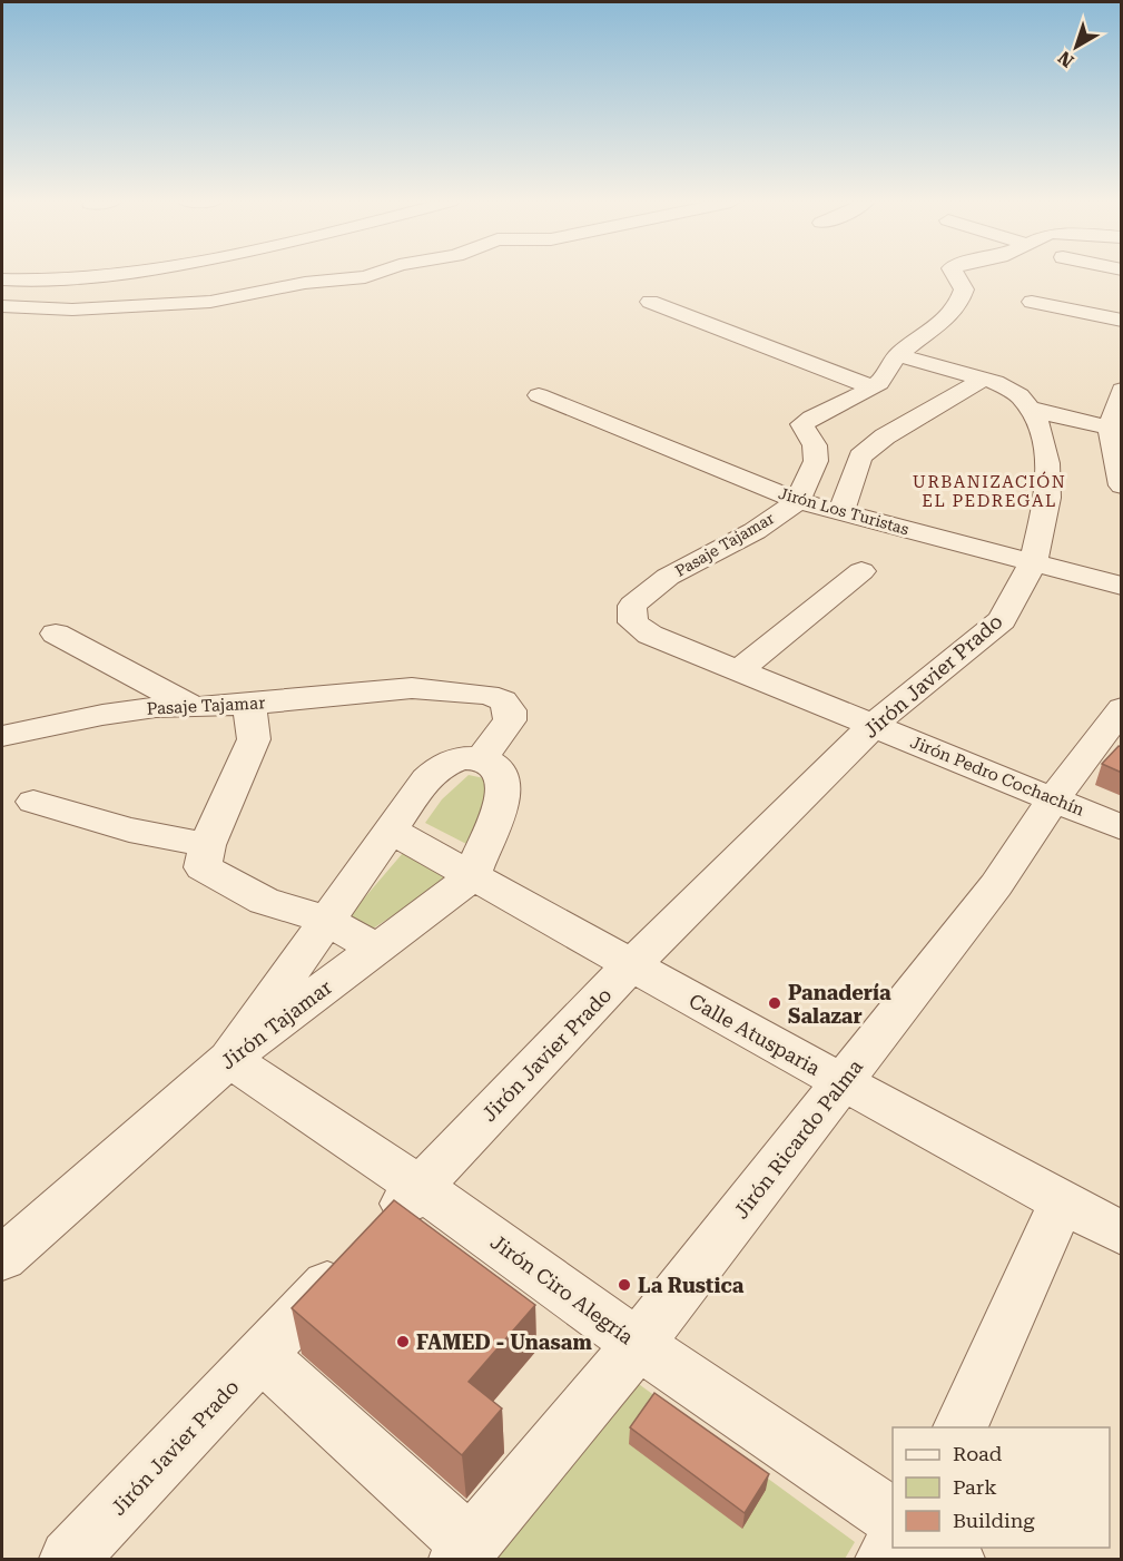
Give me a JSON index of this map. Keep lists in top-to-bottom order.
{
  "streets": {
    "street": [
      "Jirón Los Turistas",
      "Pasaje Tajamar",
      "Jirón Javier Prado",
      "Jirón Pedro Cochachín",
      "Jirón Tajamar",
      "Calle Atusparia",
      "Jirón Ricardo Palma",
      "Jirón Ciro Alegría"
    ]
  },
  "crossings": [
    ["Jirón Los Turistas", "Pasaje Tajamar"],
    ["Jirón Los Turistas", "Jirón Javier Prado"],
    ["Pasaje Tajamar", "Jirón Pedro Cochachín"],
    ["Jirón Javier Prado", "Jirón Pedro Cochachín"],
    ["Jirón Javier Prado", "Calle Atusparia"],
    ["Jirón Javier Prado", "Jirón Ciro Alegría"],
    ["Jirón Pedro Cochachín", "Jirón Ricardo Palma"],
    ["Jirón Tajamar", "Calle Atusparia"],
    ["Jirón Tajamar", "Jirón Ciro Alegría"],
    ["Calle Atusparia", "Jirón Ricardo Palma"],
    ["Jirón Ricardo Palma", "Jirón Ciro Alegría"]
  ],
  "districts": ["URBANIZACIÓN EL PEDREGAL"],
  "places": ["Panadería Salazar", "La Rustica", "FAMED - Unasam"],
  "legend": ["Road", "Park", "Building"],
  "north": "bottom left"
}
